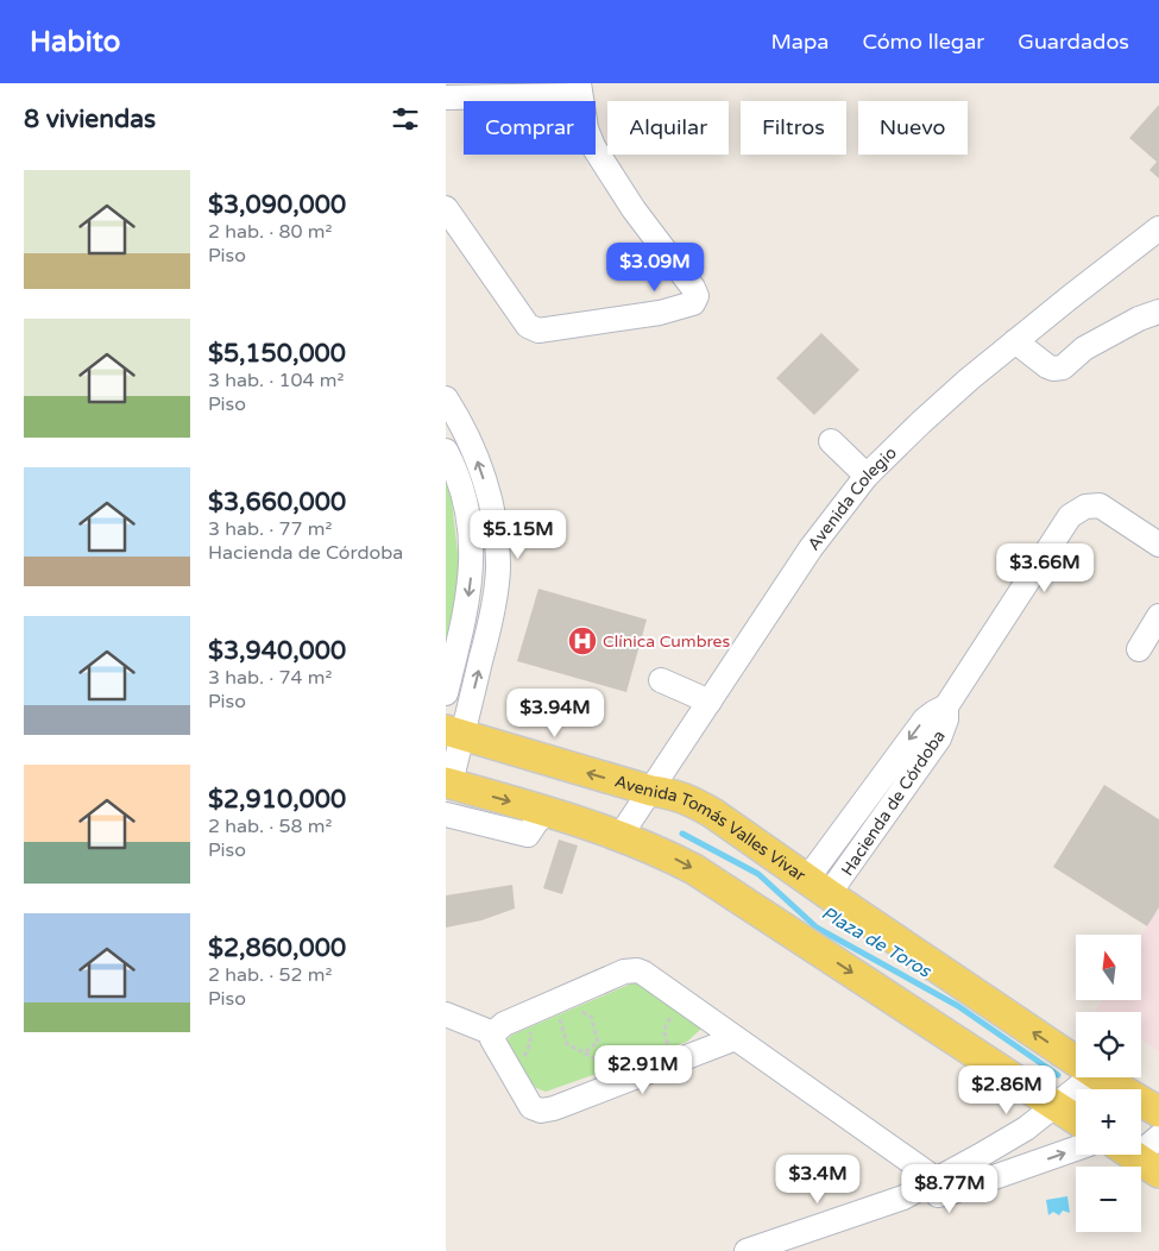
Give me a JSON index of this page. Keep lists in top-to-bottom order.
{
  "streets": {
    "main road": ["Avenida Tomás Valles Vivar"],
    "street": ["Avenida Colegio", "Hacienda de Córdoba"]
  },
  "crossings": [
    ["Avenida Colegio", "Avenida Tomás Valles Vivar"],
    ["Hacienda de Córdoba", "Avenida Tomás Valles Vivar"]
  ],
  "water": ["Plaza de Toros"],
  "places": {
    "hospital": ["Clínica Cumbres"]
  },
  "north": "top",
  "page": {
    "header": "Habito",
    "nav": ["Mapa", "Cómo llegar", "Guardados"],
    "heading": "8 viviendas",
    "chip": [
      "Comprar",
      "Alquilar",
      "Filtros",
      "Nuevo"
    ],
    "list": [
      {
        "name": "$3,090,000",
        "note": "2 hab. · 80 m² · Piso"
      },
      {
        "name": "$5,150,000",
        "note": "3 hab. · 104 m² · Piso"
      },
      {
        "name": "$3,660,000",
        "note": "3 hab. · 77 m² · Hacienda de Córdoba"
      },
      {
        "name": "$3,940,000",
        "note": "3 hab. · 74 m² · Piso"
      },
      {
        "name": "$2,910,000",
        "note": "2 hab. · 58 m² · Piso"
      },
      {
        "name": "$2,860,000",
        "note": "2 hab. · 52 m² · Piso"
      }
    ],
    "price": [
      "$3.09M",
      "$5.15M",
      "$3.66M",
      "$3.94M",
      "$2.91M",
      "$2.86M",
      "$3.4M",
      "$8.77M"
    ],
    "map_buttons": ["+", "−"]
  }
}
